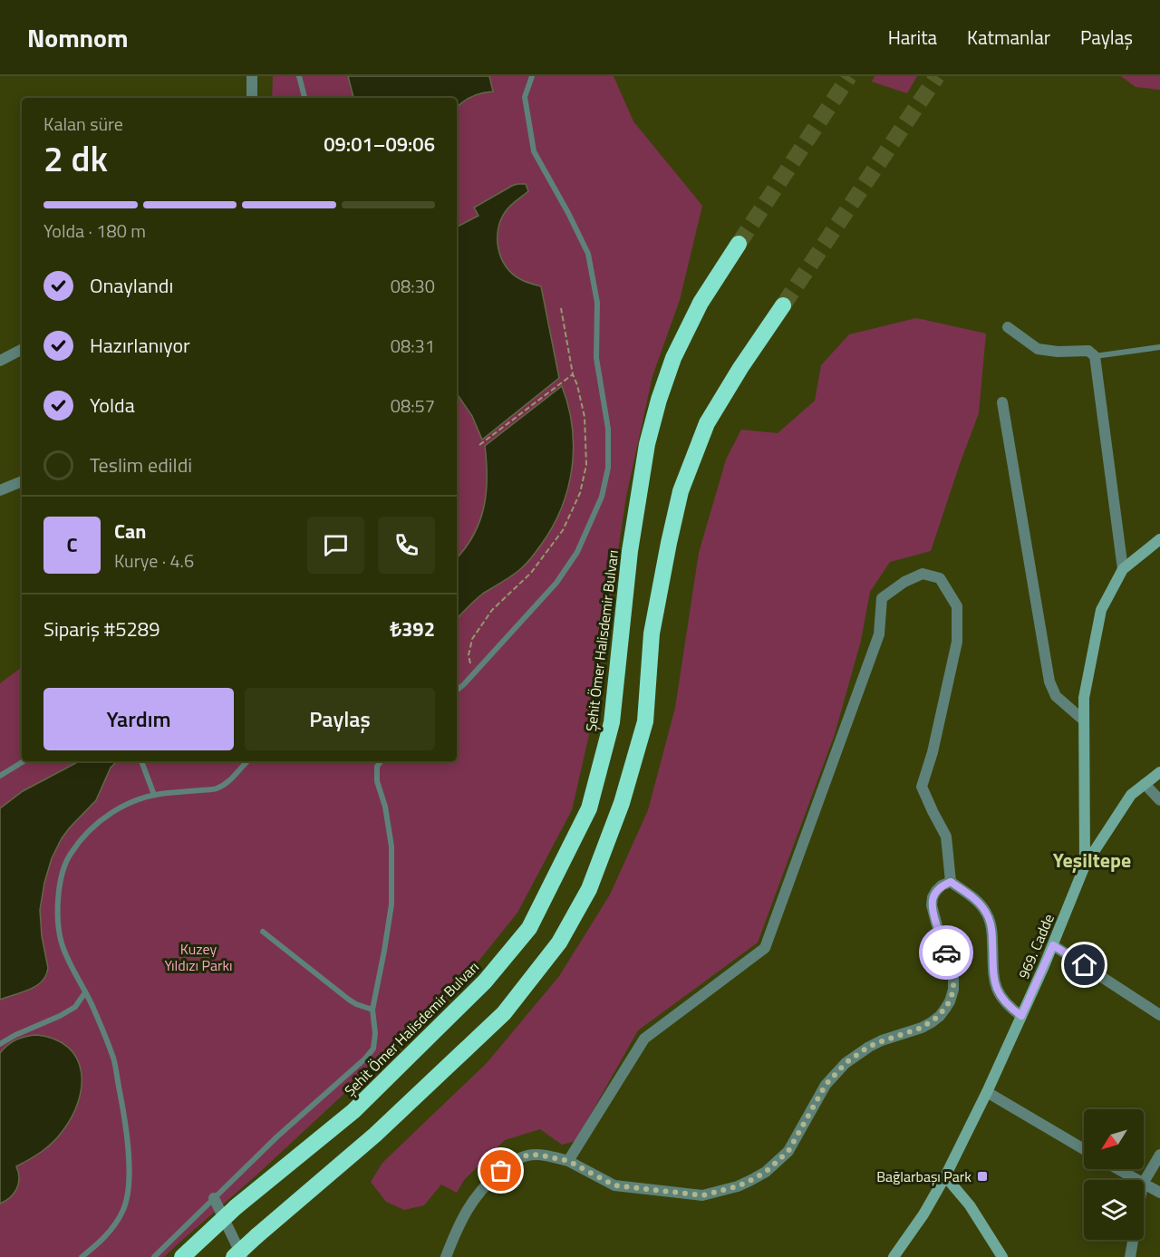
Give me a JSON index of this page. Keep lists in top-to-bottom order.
{
  "streets": {
    "highway": ["Şehit Ömer Halisdemir Bulvarı"],
    "street": ["969. Cadde"]
  },
  "districts": ["Yeşiltepe"],
  "parks": ["Kuzey Yıldızı Parkı"],
  "places": {
    "transit": ["Bağlarbaşı Park"]
  },
  "north": "bottom left",
  "page": {
    "header": "Nomnom",
    "nav": ["Harita", "Katmanlar", "Paylaş"],
    "heading": ["2 dk", "Kalan süre", "09:01–09:06"],
    "panel": [
      "Can",
      "Kurye · 4.6",
      "Sipariş #5289",
      "₺392"
    ],
    "bar": "Yolda · 180 m",
    "list": [
      ["Onaylandı", "08:30"],
      ["Hazırlanıyor", "08:31"],
      ["Yolda", "08:57"],
      "Teslim edildi"
    ],
    "round": "C",
    "buttons": ["Yardım", "Paylaş"]
  }
}
